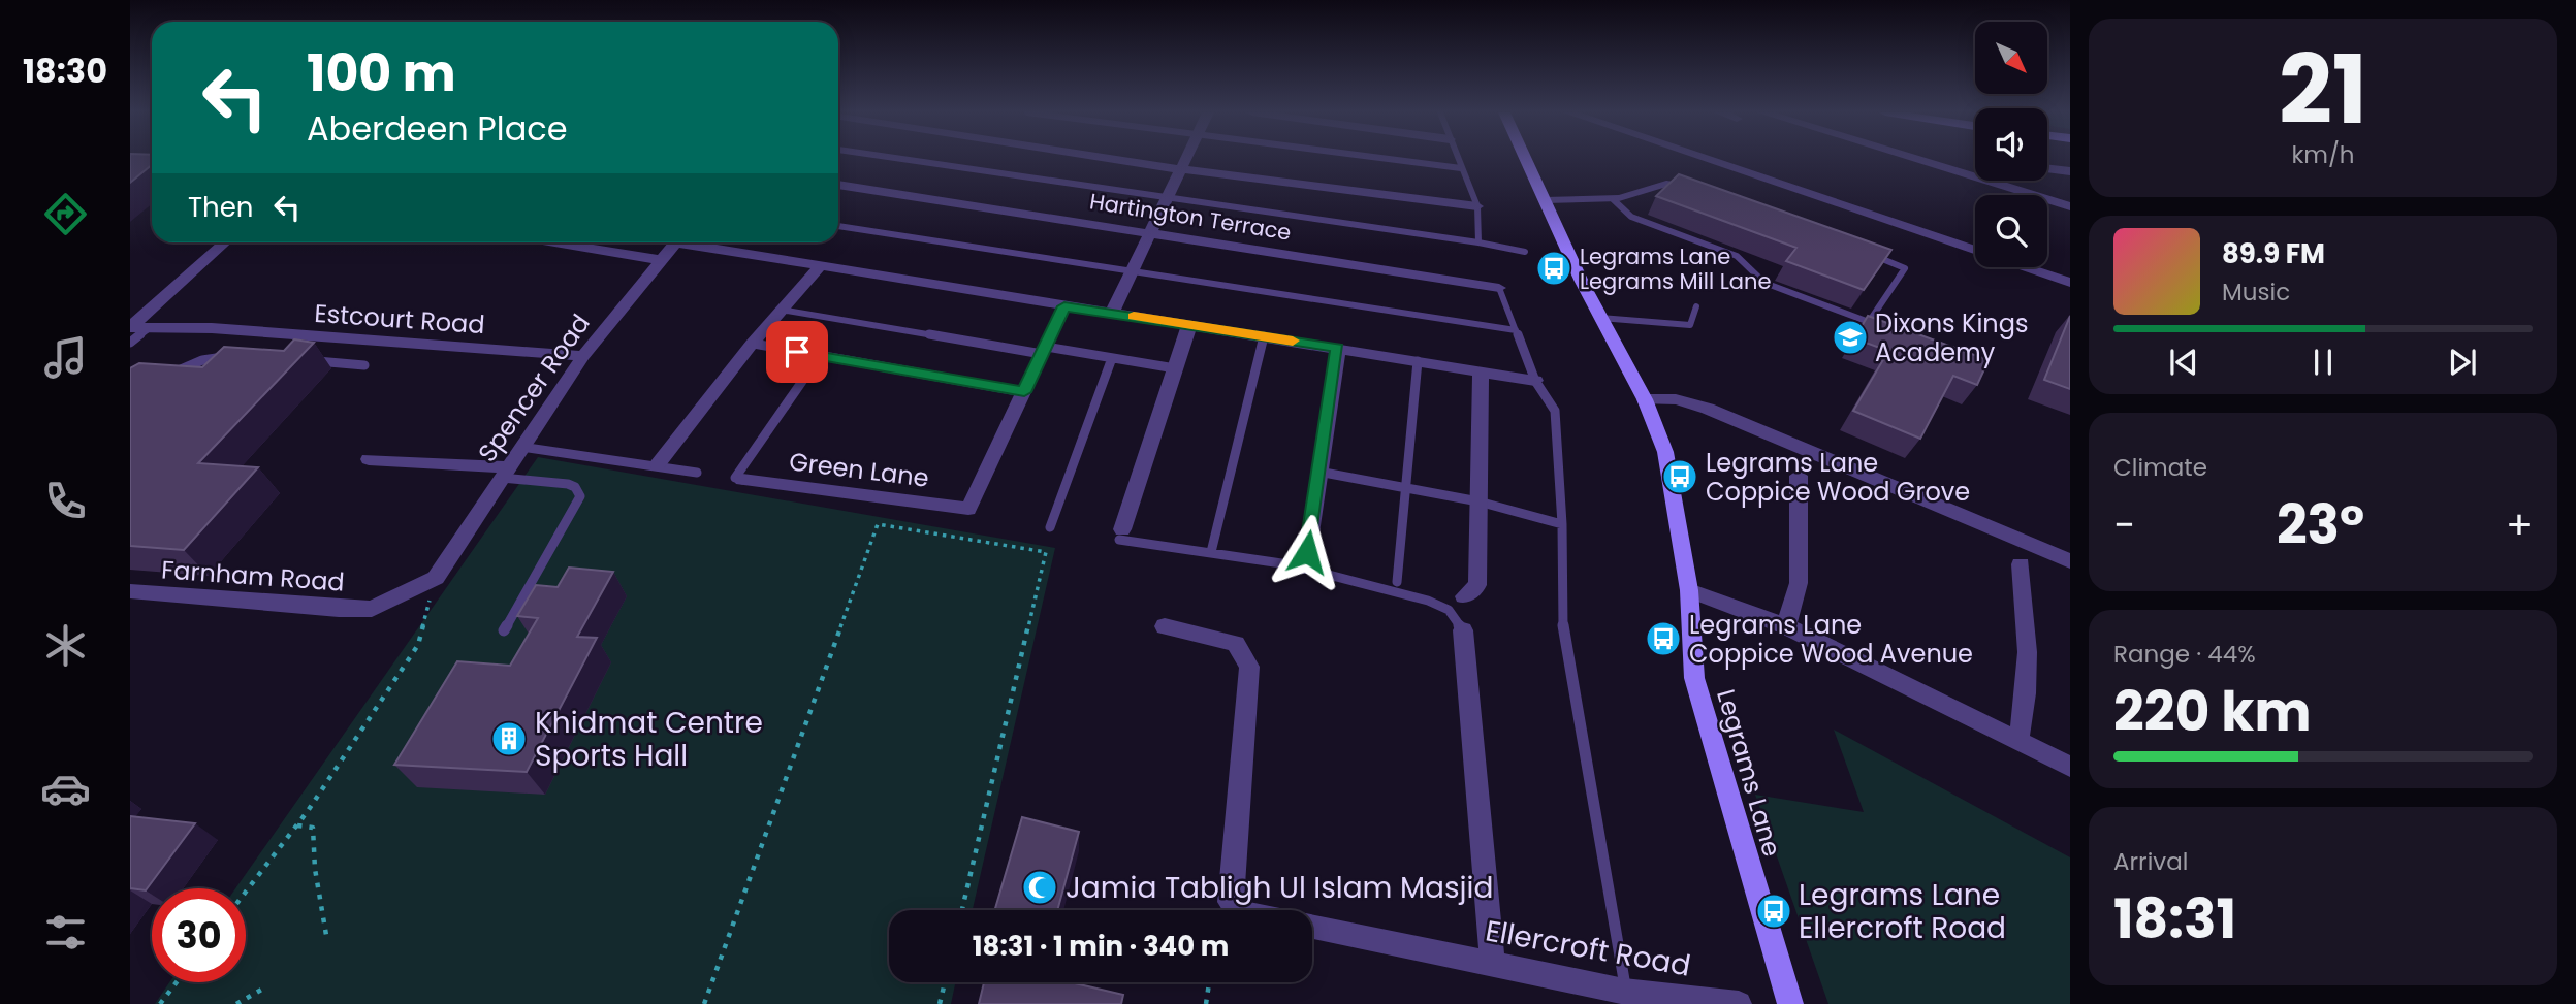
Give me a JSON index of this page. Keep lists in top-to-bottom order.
{
  "streets": {
    "street": [
      "Hartington Terrace",
      "Estcourt Road",
      "Spencer Road",
      "Green Lane",
      "Farnham Road",
      "Legrams Lane",
      "Ellercroft Road"
    ]
  },
  "crossings": [
    ["Estcourt Road", "Spencer Road"],
    ["Spencer Road", "Farnham Road"]
  ],
  "places": {
    "bus stop": [
      "Legrams Lane Legrams Mill Lane",
      "Legrams Lane Coppice Wood Grove",
      "Legrams Lane Coppice Wood Avenue",
      "Legrams Lane Ellercroft Road"
    ],
    "school or university": ["Dixons Kings Academy"],
    "building": ["Khidmat Centre Sports Hall"],
    "mosque": ["Jamia Tabligh Ul Islam Masjid"]
  },
  "north": "bottom right",
  "page": {
    "tabs": "18:30",
    "tile": [
      ["21", "km/h"],
      "Climate",
      ["Range · 44%", "220 km"],
      ["Arrival", "18:31"]
    ],
    "turn": ["100 m", "Aberdeen Place"],
    "then": "Then",
    "song": ["89.9 FM", "Music"],
    "heat": ["−", "23°", "+"],
    "limit": "30",
    "trip": "18:31 · 1 min · 340 m"
  }
}
